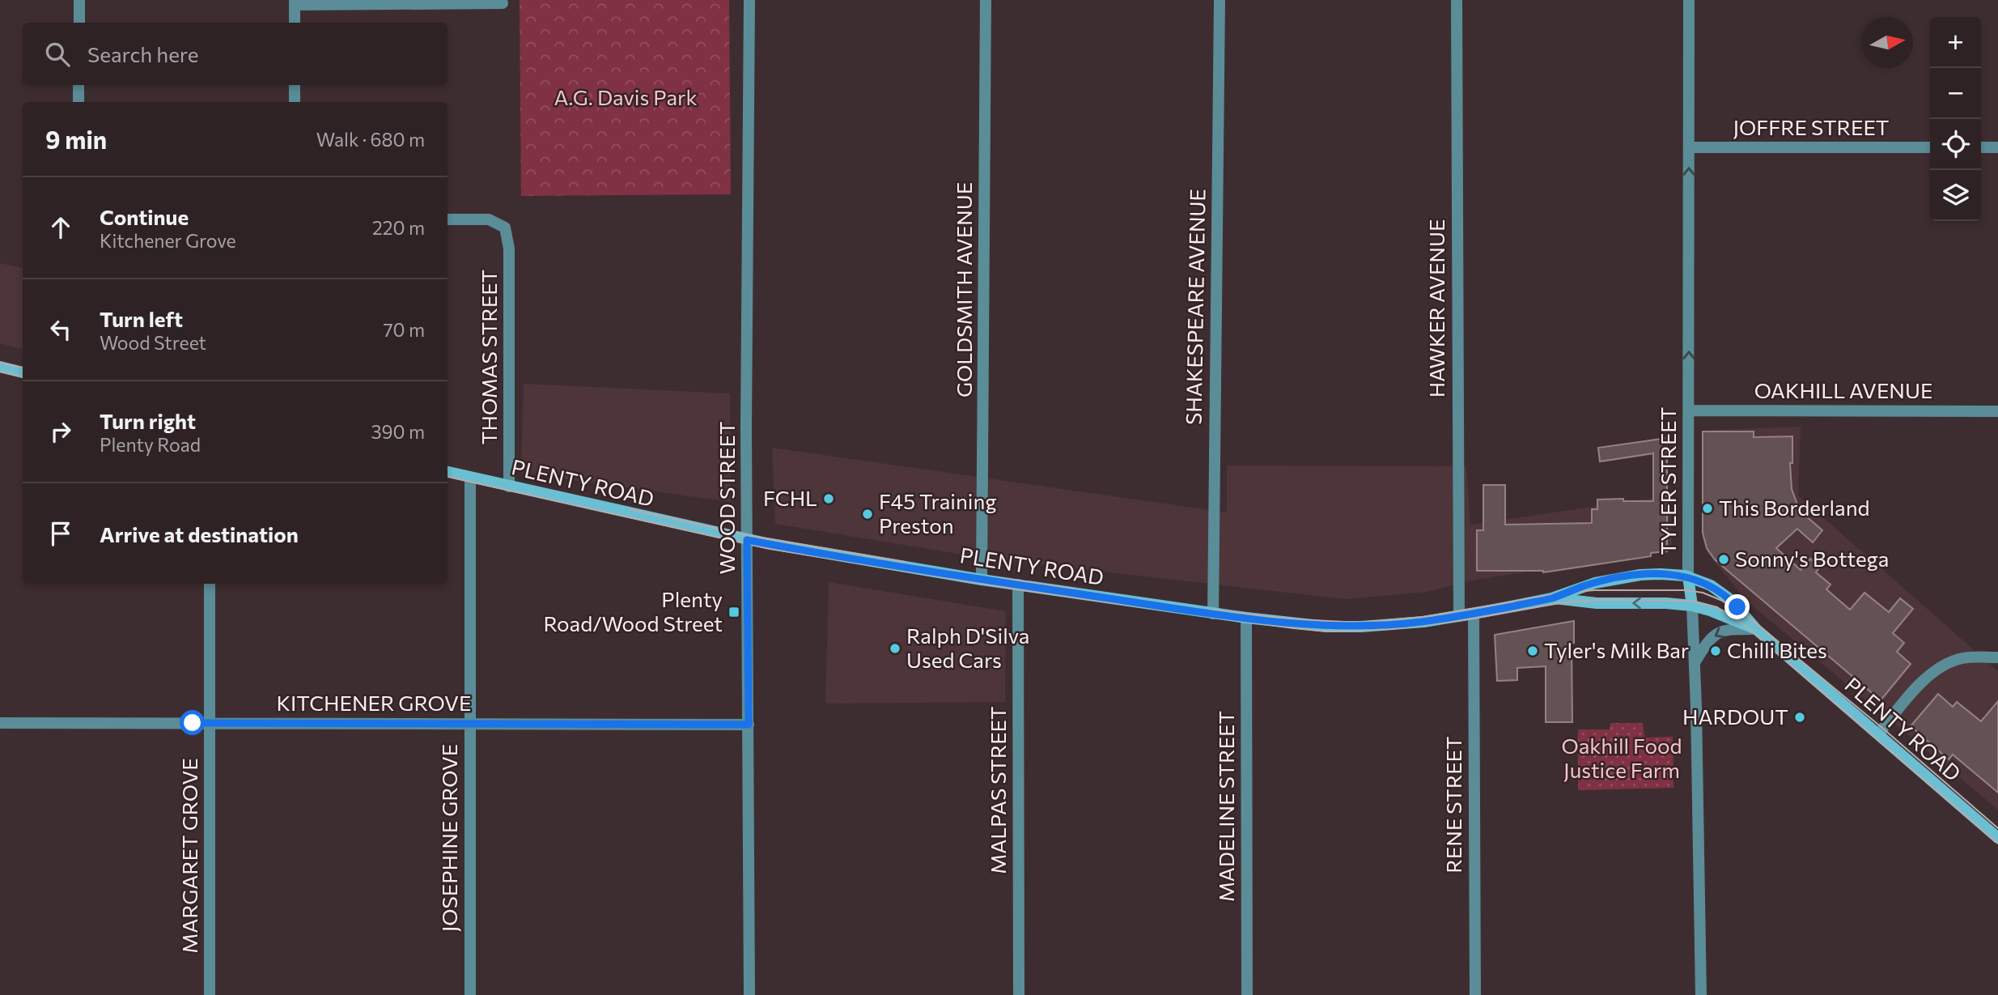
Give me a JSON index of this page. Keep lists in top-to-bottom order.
{
  "streets": {
    "main road": ["TYLER STREET", "PLENTY ROAD"],
    "street": [
      "JOFFRE STREET",
      "GOLDSMITH AVENUE",
      "SHAKESPEARE AVENUE",
      "HAWKER AVENUE",
      "THOMAS STREET",
      "OAKHILL AVENUE",
      "WOOD STREET",
      "KITCHENER GROVE",
      "MALPAS STREET",
      "RENE STREET",
      "MADELINE STREET",
      "JOSEPHINE GROVE",
      "MARGARET GROVE"
    ]
  },
  "crossings": [
    ["JOFFRE STREET", "TYLER STREET"],
    ["GOLDSMITH AVENUE", "PLENTY ROAD"],
    ["SHAKESPEARE AVENUE", "PLENTY ROAD"],
    ["HAWKER AVENUE", "PLENTY ROAD"],
    ["THOMAS STREET", "PLENTY ROAD"],
    ["OAKHILL AVENUE", "TYLER STREET"],
    ["TYLER STREET", "PLENTY ROAD"],
    ["PLENTY ROAD", "WOOD STREET"],
    ["PLENTY ROAD", "MALPAS STREET"],
    ["PLENTY ROAD", "RENE STREET"],
    ["PLENTY ROAD", "MADELINE STREET"],
    ["PLENTY ROAD", "JOSEPHINE GROVE"],
    ["WOOD STREET", "KITCHENER GROVE"],
    ["KITCHENER GROVE", "JOSEPHINE GROVE"],
    ["KITCHENER GROVE", "MARGARET GROVE"]
  ],
  "parks": ["A.G. Davis Park", "Oakhill Food Justice Farm"],
  "places": {
    "other": [
      "FCHL",
      "This Borderland",
      "F45 Training Preston",
      "Sonny's Bottega",
      "Ralph D'Silva Used Cars",
      "Tyler's Milk Bar",
      "Chilli Bites",
      "HARDOUT"
    ],
    "transit": ["Plenty Road/Wood Street"]
  },
  "north": "right",
  "page": {
    "map_buttons": ["+", "−"],
    "search": "Search here",
    "heading": ["9 min", "Walk · 680 m"],
    "list": [
      ["Continue", "Kitchener Grove", "220 m"],
      ["Turn left", "Wood Street", "70 m"],
      ["Turn right", "Plenty Road", "390 m"],
      "Arrive at destination"
    ]
  }
}
